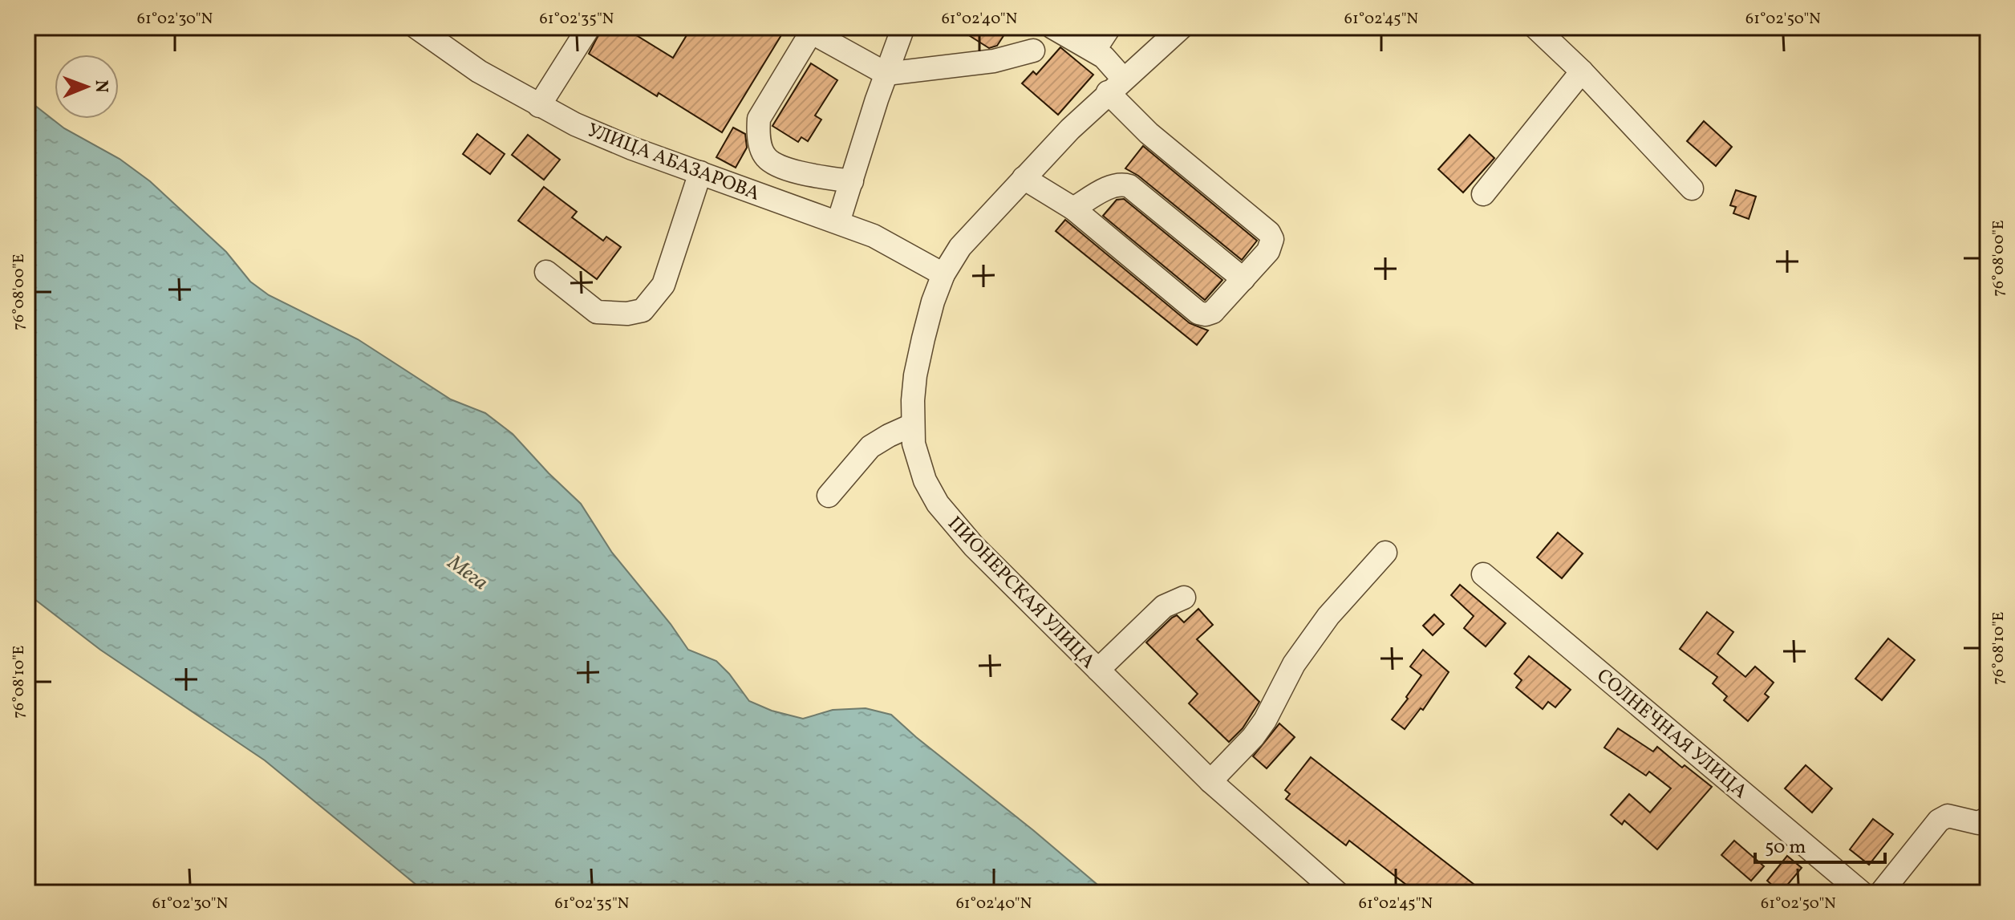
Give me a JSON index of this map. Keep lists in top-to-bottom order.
{
  "streets": {
    "street": ["УЛИЦА АБАЗАРОВА", "ПИОНЕРСКАЯ УЛИЦА", "СОЛНЕЧНАЯ УЛИЦА"]
  },
  "crossings": [
    ["УЛИЦА АБАЗАРОВА", "ПИОНЕРСКАЯ УЛИЦА"]
  ],
  "water": ["Мега"],
  "scale_bar": "50 m",
  "north": "right",
  "coordinates": [
    "61°02'30\"N",
    "61°02'35\"N",
    "61°02'40\"N",
    "61°02'45\"N",
    "61°02'50\"N",
    "76°08'00\"E",
    "76°08'10\"E"
  ]
}
